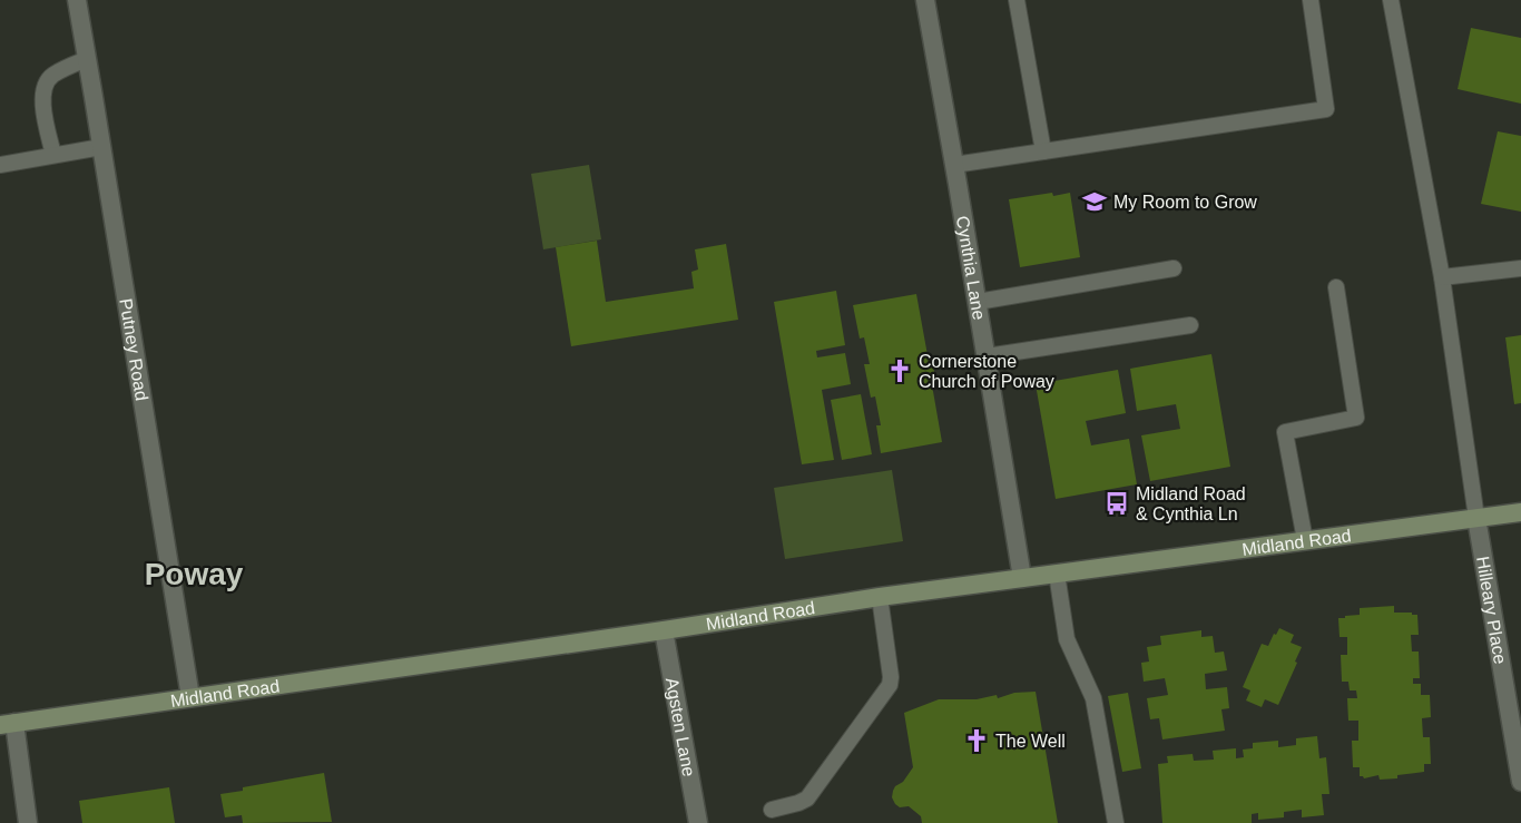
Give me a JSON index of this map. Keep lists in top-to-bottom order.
{
  "streets": {
    "main road": ["Midland Road"],
    "street": [
      "Cynthia Lane",
      "Putney Road",
      "Hilleary Place",
      "Agsten Lane"
    ]
  },
  "crossings": [
    ["Cynthia Lane", "Midland Road"],
    ["Putney Road", "Midland Road"],
    ["Midland Road", "Hilleary Place"],
    ["Midland Road", "Agsten Lane"]
  ],
  "districts": ["Poway"],
  "places": {
    "school or university": ["My Room to Grow"],
    "church": ["Cornerstone Church of Poway", "The Well"],
    "bus stop": ["Midland Road & Cynthia Ln"]
  }
}
